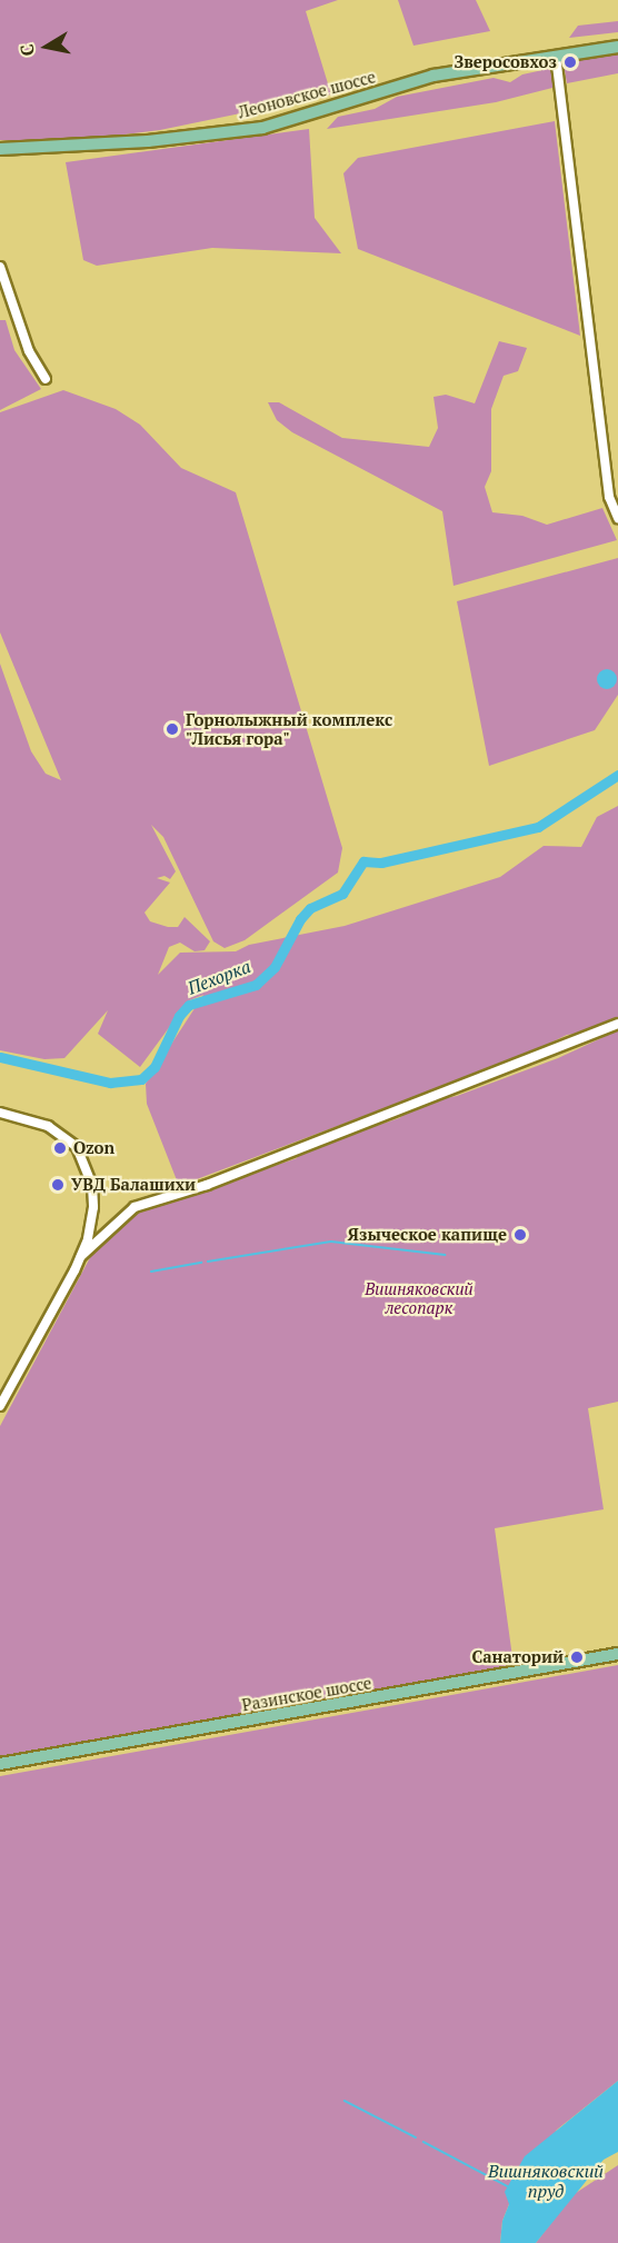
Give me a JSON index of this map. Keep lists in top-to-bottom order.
{
  "streets": {
    "main road": ["Леоновское шоссе", "Разинское шоссе"]
  },
  "water": ["Пехорка", "Вишняковский пруд"],
  "parks": ["Вишняковский лесопарк"],
  "places": [
    "Зверосовхоз",
    "Горнолыжный комплекс \"Лисья гора\"",
    "Ozon",
    "УВД Балашихи",
    "Языческое капище",
    "Санаторий"
  ],
  "north": "left"
}
